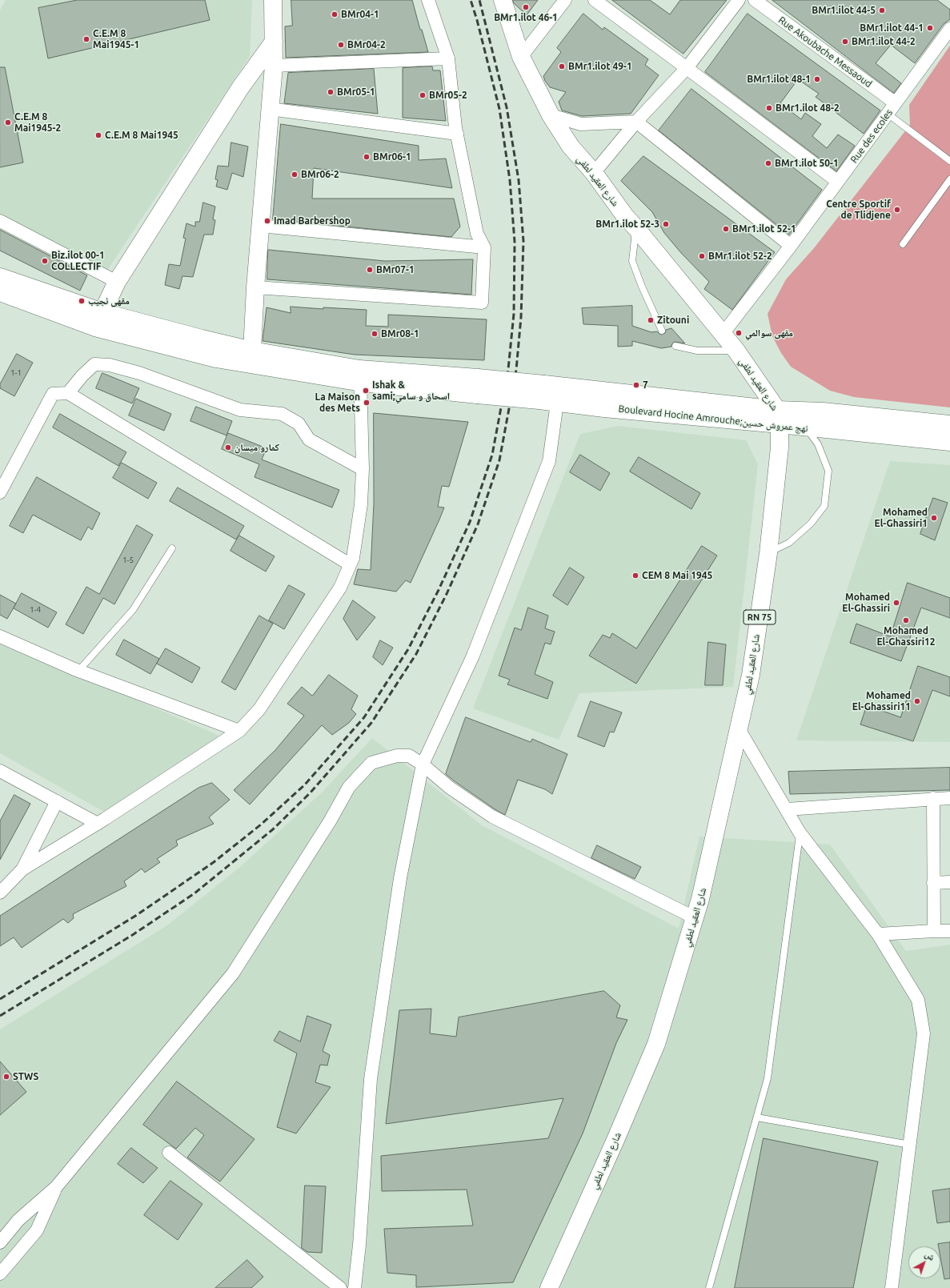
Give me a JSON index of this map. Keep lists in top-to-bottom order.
{
  "streets": {
    "main road": ["شارع العقيد لطفي", "Boulevard Hocine Amrouche;نهج عمروش حسين", "RN 75"],
    "street": ["Rue Akoubache Messaoud", "Rue des ecoles"]
  },
  "crossings": [
    ["Rue Akoubache Messaoud", "Rue des ecoles"],
    ["Rue des ecoles", "شارع العقيد لطفي"],
    ["شارع العقيد لطفي", "Boulevard Hocine Amrouche;نهج عمروش حسين"]
  ],
  "places": [
    "BMr1.ilot 46-1",
    "BMr1.ilot 44-5",
    "BMr04-1",
    "BMr1.ilot 44-1",
    "C.E.M 8 Mai1945-1",
    "BMr1.ilot 44-2",
    "BMr04-2",
    "BMr1.ilot 49-1",
    "BMr1.ilot 48-1",
    "BMr05-1",
    "BMr05-2",
    "BMr1.ilot 48-2",
    "C.E.M 8 Mai1945-2",
    "C.E.M 8 Mai1945",
    "BMr06-1",
    "BMr1.ilot 50-1",
    "BMr06-2",
    "Centre Sportif de Tlidjene",
    "Imad Barbershop",
    "BMr1.ilot 52-3",
    "BMr1.ilot 52-1",
    "BMr1.ilot 52-2",
    "Biz.ilot 00-1 COLLECTIF",
    "BMr07-1",
    "مقهى نجيب",
    "Zitouni",
    "مقهى سوالمي",
    "BMr08-1",
    "7",
    "Ishak & sami;اسحاق و سامي",
    "La Maison des Mets",
    "كمارو ميسان",
    "Mohamed El-Ghassiri1",
    "CEM 8 Mai 1945",
    "Mohamed El-Ghassiri",
    "Mohamed El-Ghassiri12",
    "Mohamed El-Ghassiri11",
    "STWS"
  ],
  "house_numbers": ["1-1", "1-5", "1-4"],
  "north": "top right"
}
